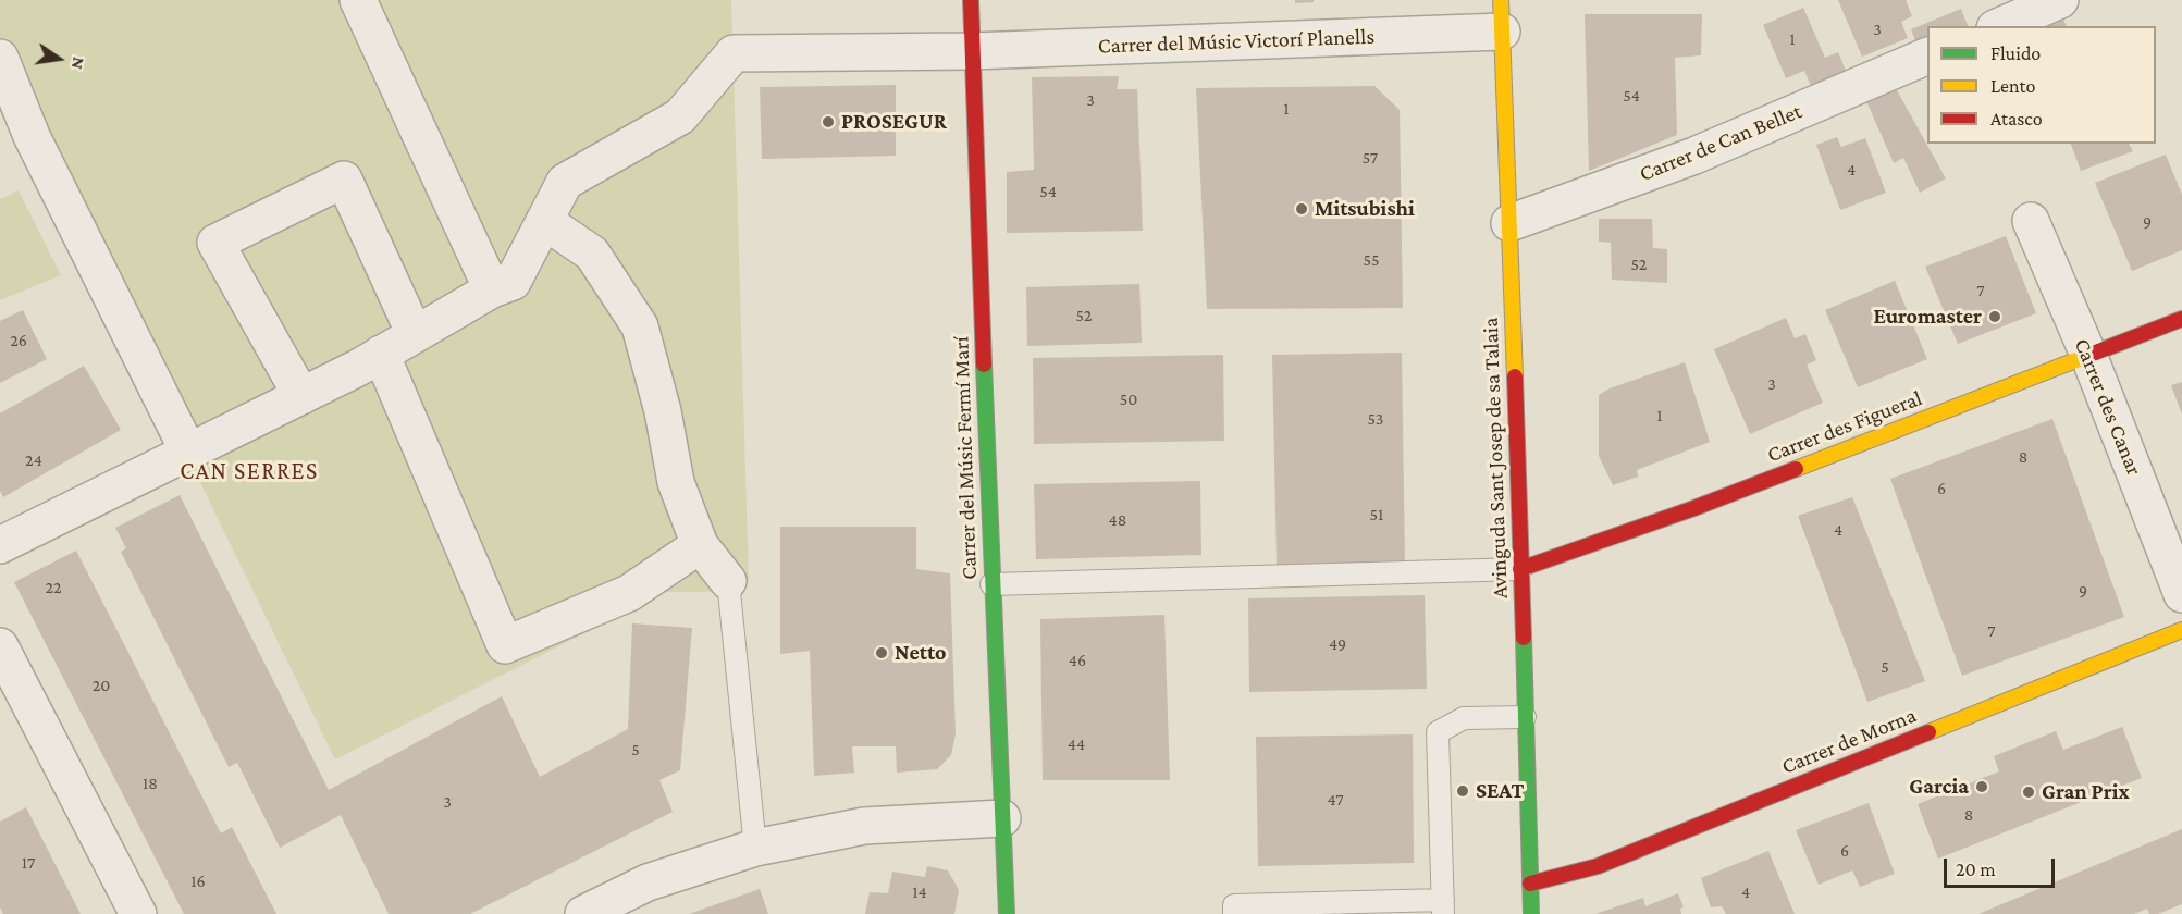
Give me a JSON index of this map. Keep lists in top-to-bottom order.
{
  "streets": {
    "street": [
      "Carrer del Músic Victorí Planells",
      "Carrer de Can Bellet",
      "Carrer des Canar",
      "Carrer des Figueral",
      "Carrer del Músic Fermí Marí",
      "Avinguda Sant Josep de sa Talaia",
      "Carrer de Morna"
    ]
  },
  "crossings": [
    ["Carrer del Músic Victorí Planells", "Carrer del Músic Fermí Marí"],
    ["Carrer del Músic Victorí Planells", "Avinguda Sant Josep de sa Talaia"],
    ["Carrer de Can Bellet", "Avinguda Sant Josep de sa Talaia"],
    ["Carrer des Canar", "Carrer des Figueral"],
    ["Carrer des Figueral", "Avinguda Sant Josep de sa Talaia"],
    ["Avinguda Sant Josep de sa Talaia", "Carrer de Morna"]
  ],
  "districts": ["CAN SERRES"],
  "places": [
    "PROSEGUR",
    "Mitsubishi",
    "Euromaster",
    "Netto",
    "Garcia",
    "SEAT",
    "Gran Prix"
  ],
  "house_numbers": [
    "3",
    "1",
    "54",
    "3",
    "1",
    "57",
    "4",
    "54",
    "9",
    "55",
    "52",
    "7",
    "52",
    "26",
    "3",
    "50",
    "1",
    "53",
    "8",
    "24",
    "6",
    "51",
    "48",
    "4",
    "22",
    "9",
    "7",
    "49",
    "46",
    "5",
    "20",
    "44",
    "5",
    "18",
    "47",
    "3",
    "8",
    "6",
    "17",
    "16",
    "14",
    "4"
  ],
  "legend": ["Fluido", "Lento", "Atasco"],
  "scale_bar": "20 m",
  "north": "right"
}
